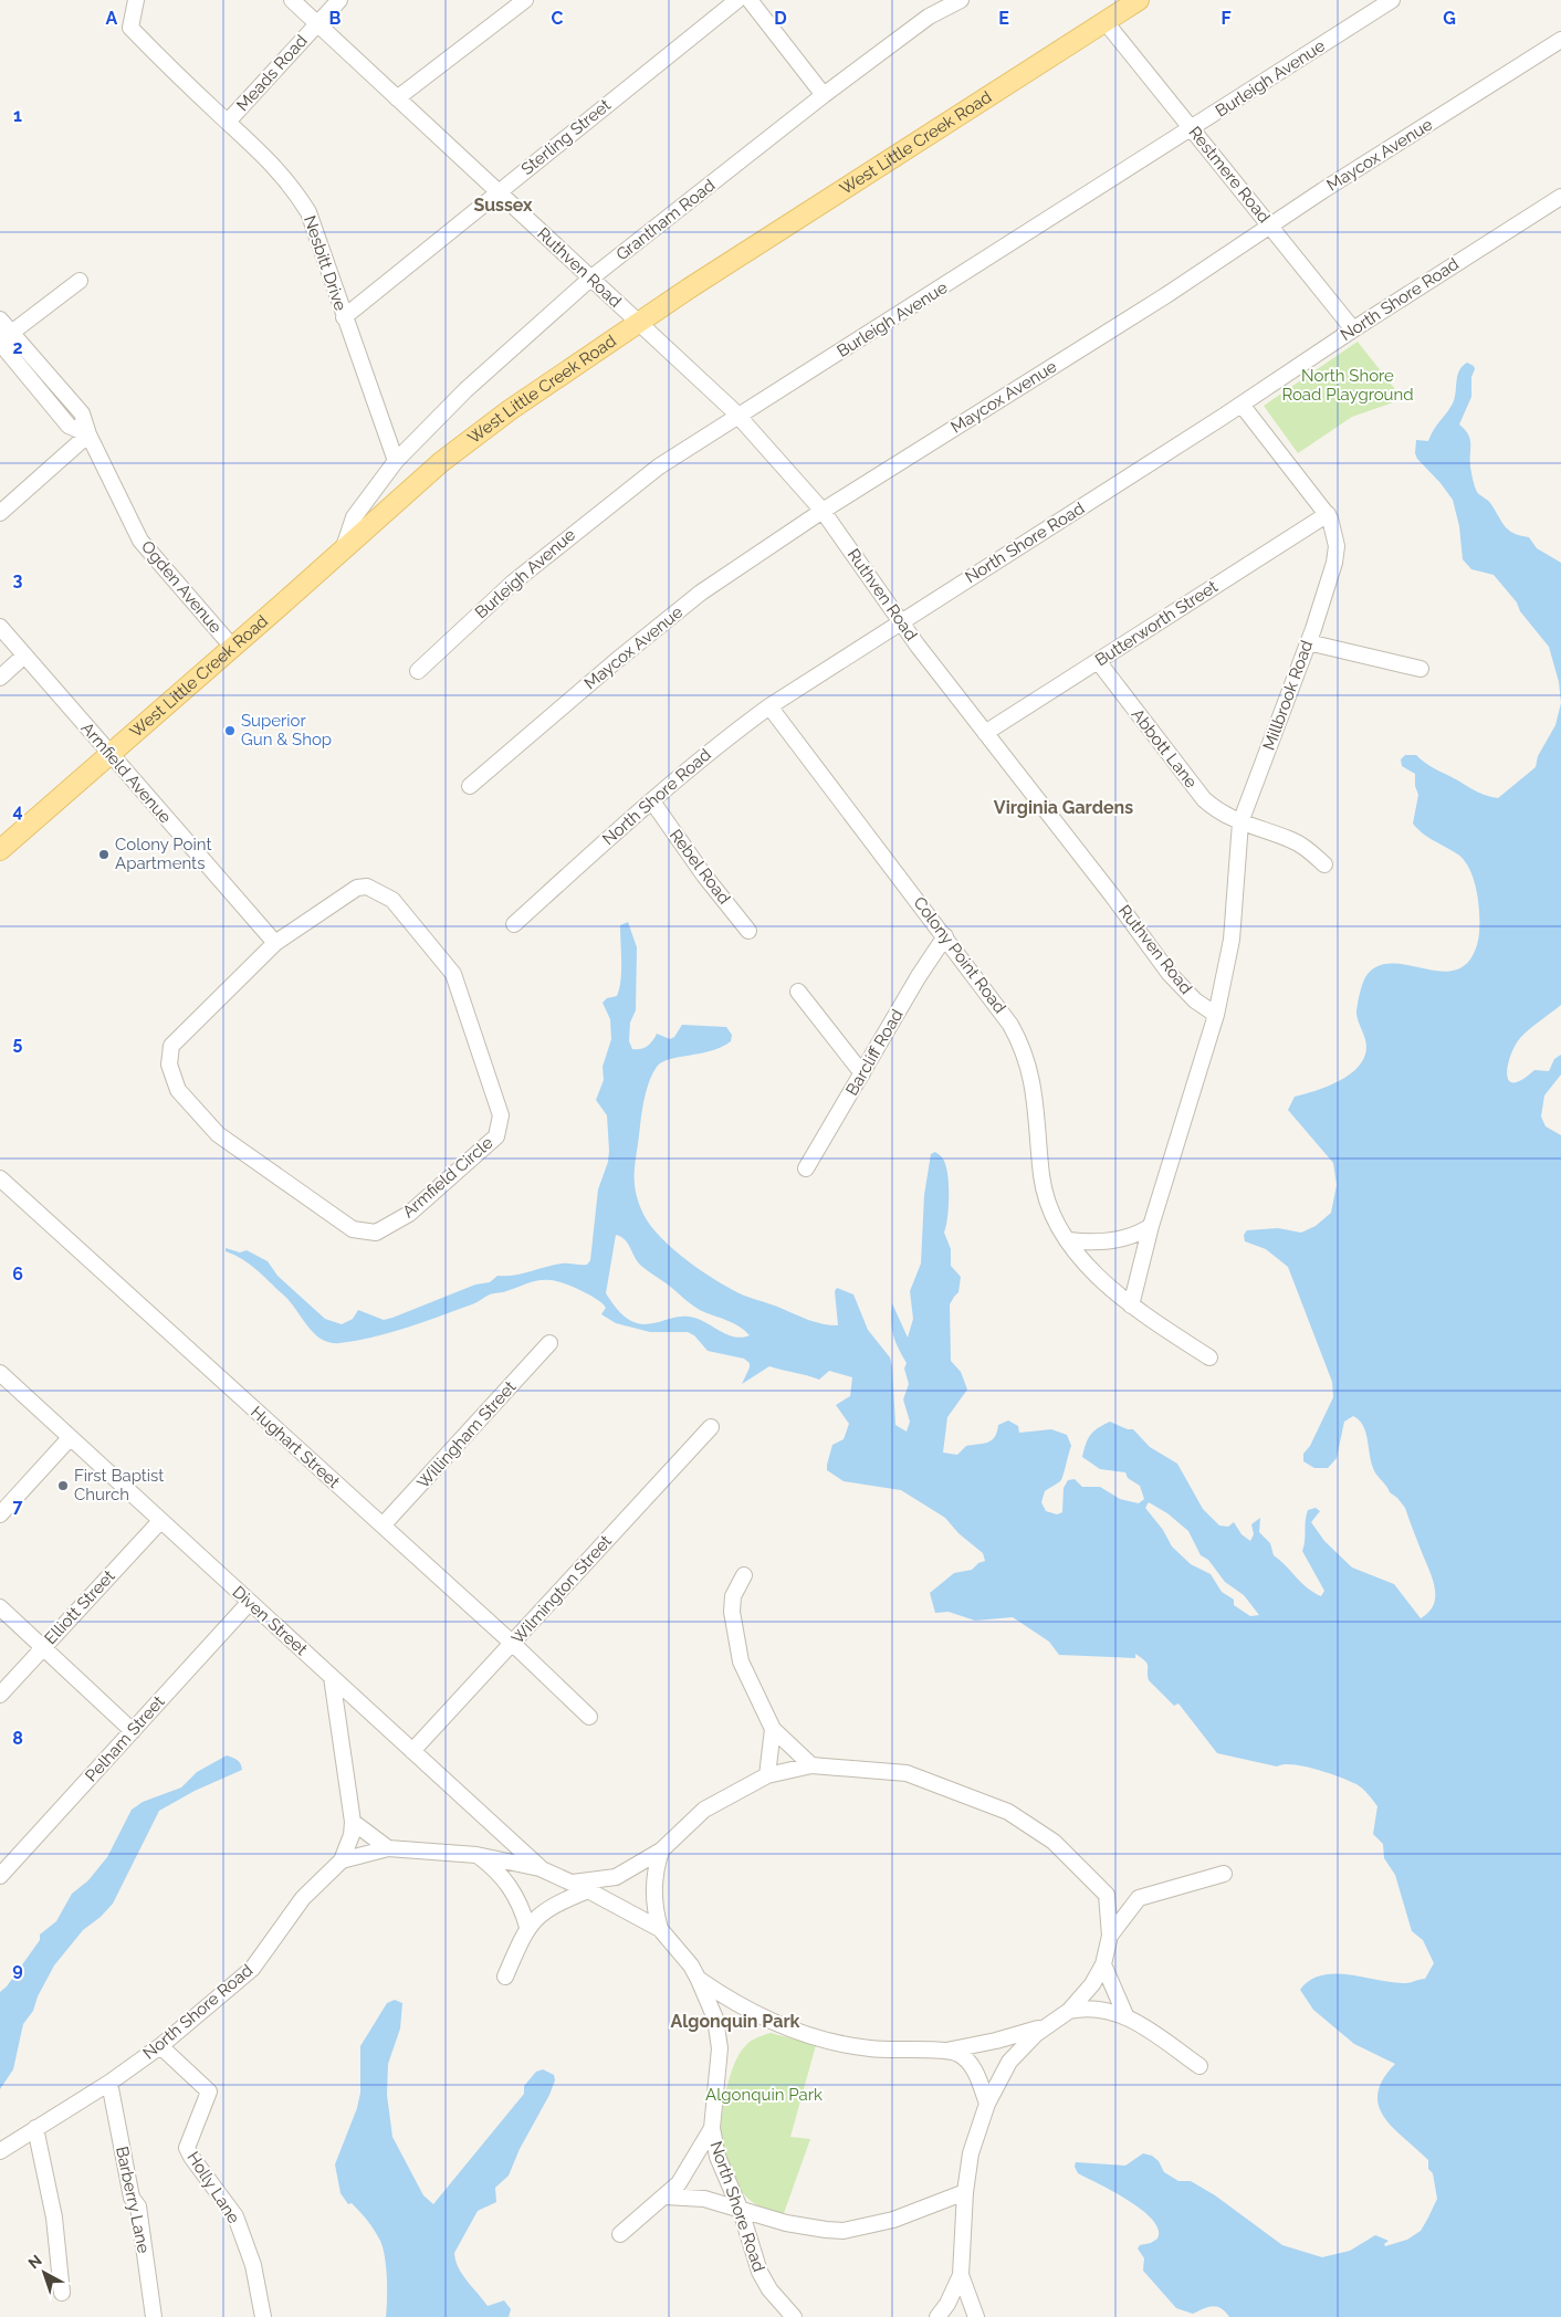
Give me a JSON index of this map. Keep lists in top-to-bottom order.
{
  "streets": {
    "main road": ["West Little Creek Road"],
    "street": [
      "Meads Road",
      "Burleigh Avenue",
      "Sterling Street",
      "Maycox Avenue",
      "Restmere Road",
      "Grantham Road",
      "Nesbitt Drive",
      "Ruthven Road",
      "North Shore Road",
      "Ogden Avenue",
      "Butterworth Street",
      "Millbrook Road",
      "Abbott Lane",
      "Armfield Avenue",
      "Rebel Road",
      "Colony Point Road",
      "Barcliff Road",
      "Armfield Circle",
      "Willingham Street",
      "Hughart Street",
      "Wilmington Street",
      "Elliott Street",
      "Diven Street",
      "Pelham Street",
      "Holly Lane",
      "Barberry Lane"
    ]
  },
  "crossings": [
    ["Meads Road", "Nesbitt Drive"],
    ["Meads Road", "Ruthven Road"],
    ["Burleigh Avenue", "Restmere Road"],
    ["Burleigh Avenue", "Ruthven Road"],
    ["Sterling Street", "Nesbitt Drive"],
    ["Sterling Street", "Ruthven Road"],
    ["West Little Creek Road", "Restmere Road"],
    ["West Little Creek Road", "Grantham Road"],
    ["West Little Creek Road", "Ruthven Road"],
    ["West Little Creek Road", "Ogden Avenue"],
    ["West Little Creek Road", "Armfield Avenue"],
    ["Maycox Avenue", "Restmere Road"],
    ["Maycox Avenue", "Ruthven Road"],
    ["Restmere Road", "North Shore Road"],
    ["Grantham Road", "Nesbitt Drive"],
    ["Grantham Road", "Ruthven Road"],
    ["Ruthven Road", "North Shore Road"],
    ["Ruthven Road", "Butterworth Street"],
    ["Ruthven Road", "Millbrook Road"],
    ["North Shore Road", "Millbrook Road"],
    ["North Shore Road", "Rebel Road"],
    ["North Shore Road", "Colony Point Road"],
    ["North Shore Road", "Diven Street"],
    ["North Shore Road", "Holly Lane"],
    ["North Shore Road", "Barberry Lane"],
    ["Butterworth Street", "Millbrook Road"],
    ["Butterworth Street", "Abbott Lane"],
    ["Millbrook Road", "Abbott Lane"],
    ["Armfield Avenue", "Armfield Circle"],
    ["Colony Point Road", "Barcliff Road"],
    ["Willingham Street", "Hughart Street"],
    ["Hughart Street", "Wilmington Street"],
    ["Wilmington Street", "Diven Street"],
    ["Elliott Street", "Diven Street"],
    ["Diven Street", "Pelham Street"]
  ],
  "districts": ["Sussex", "Virginia Gardens", "Algonquin Park"],
  "parks": ["North Shore Road Playground", "Algonquin Park"],
  "places": ["Superior Gun & Shop", "Colony Point Apartments", "First Baptist Church"],
  "north": "top left",
  "grid": {
    "columns": [
      "A",
      "B",
      "C",
      "D",
      "E",
      "F",
      "G"
    ],
    "rows": [
      "1",
      "2",
      "3",
      "4",
      "5",
      "6",
      "7",
      "8",
      "9"
    ]
  }
}
